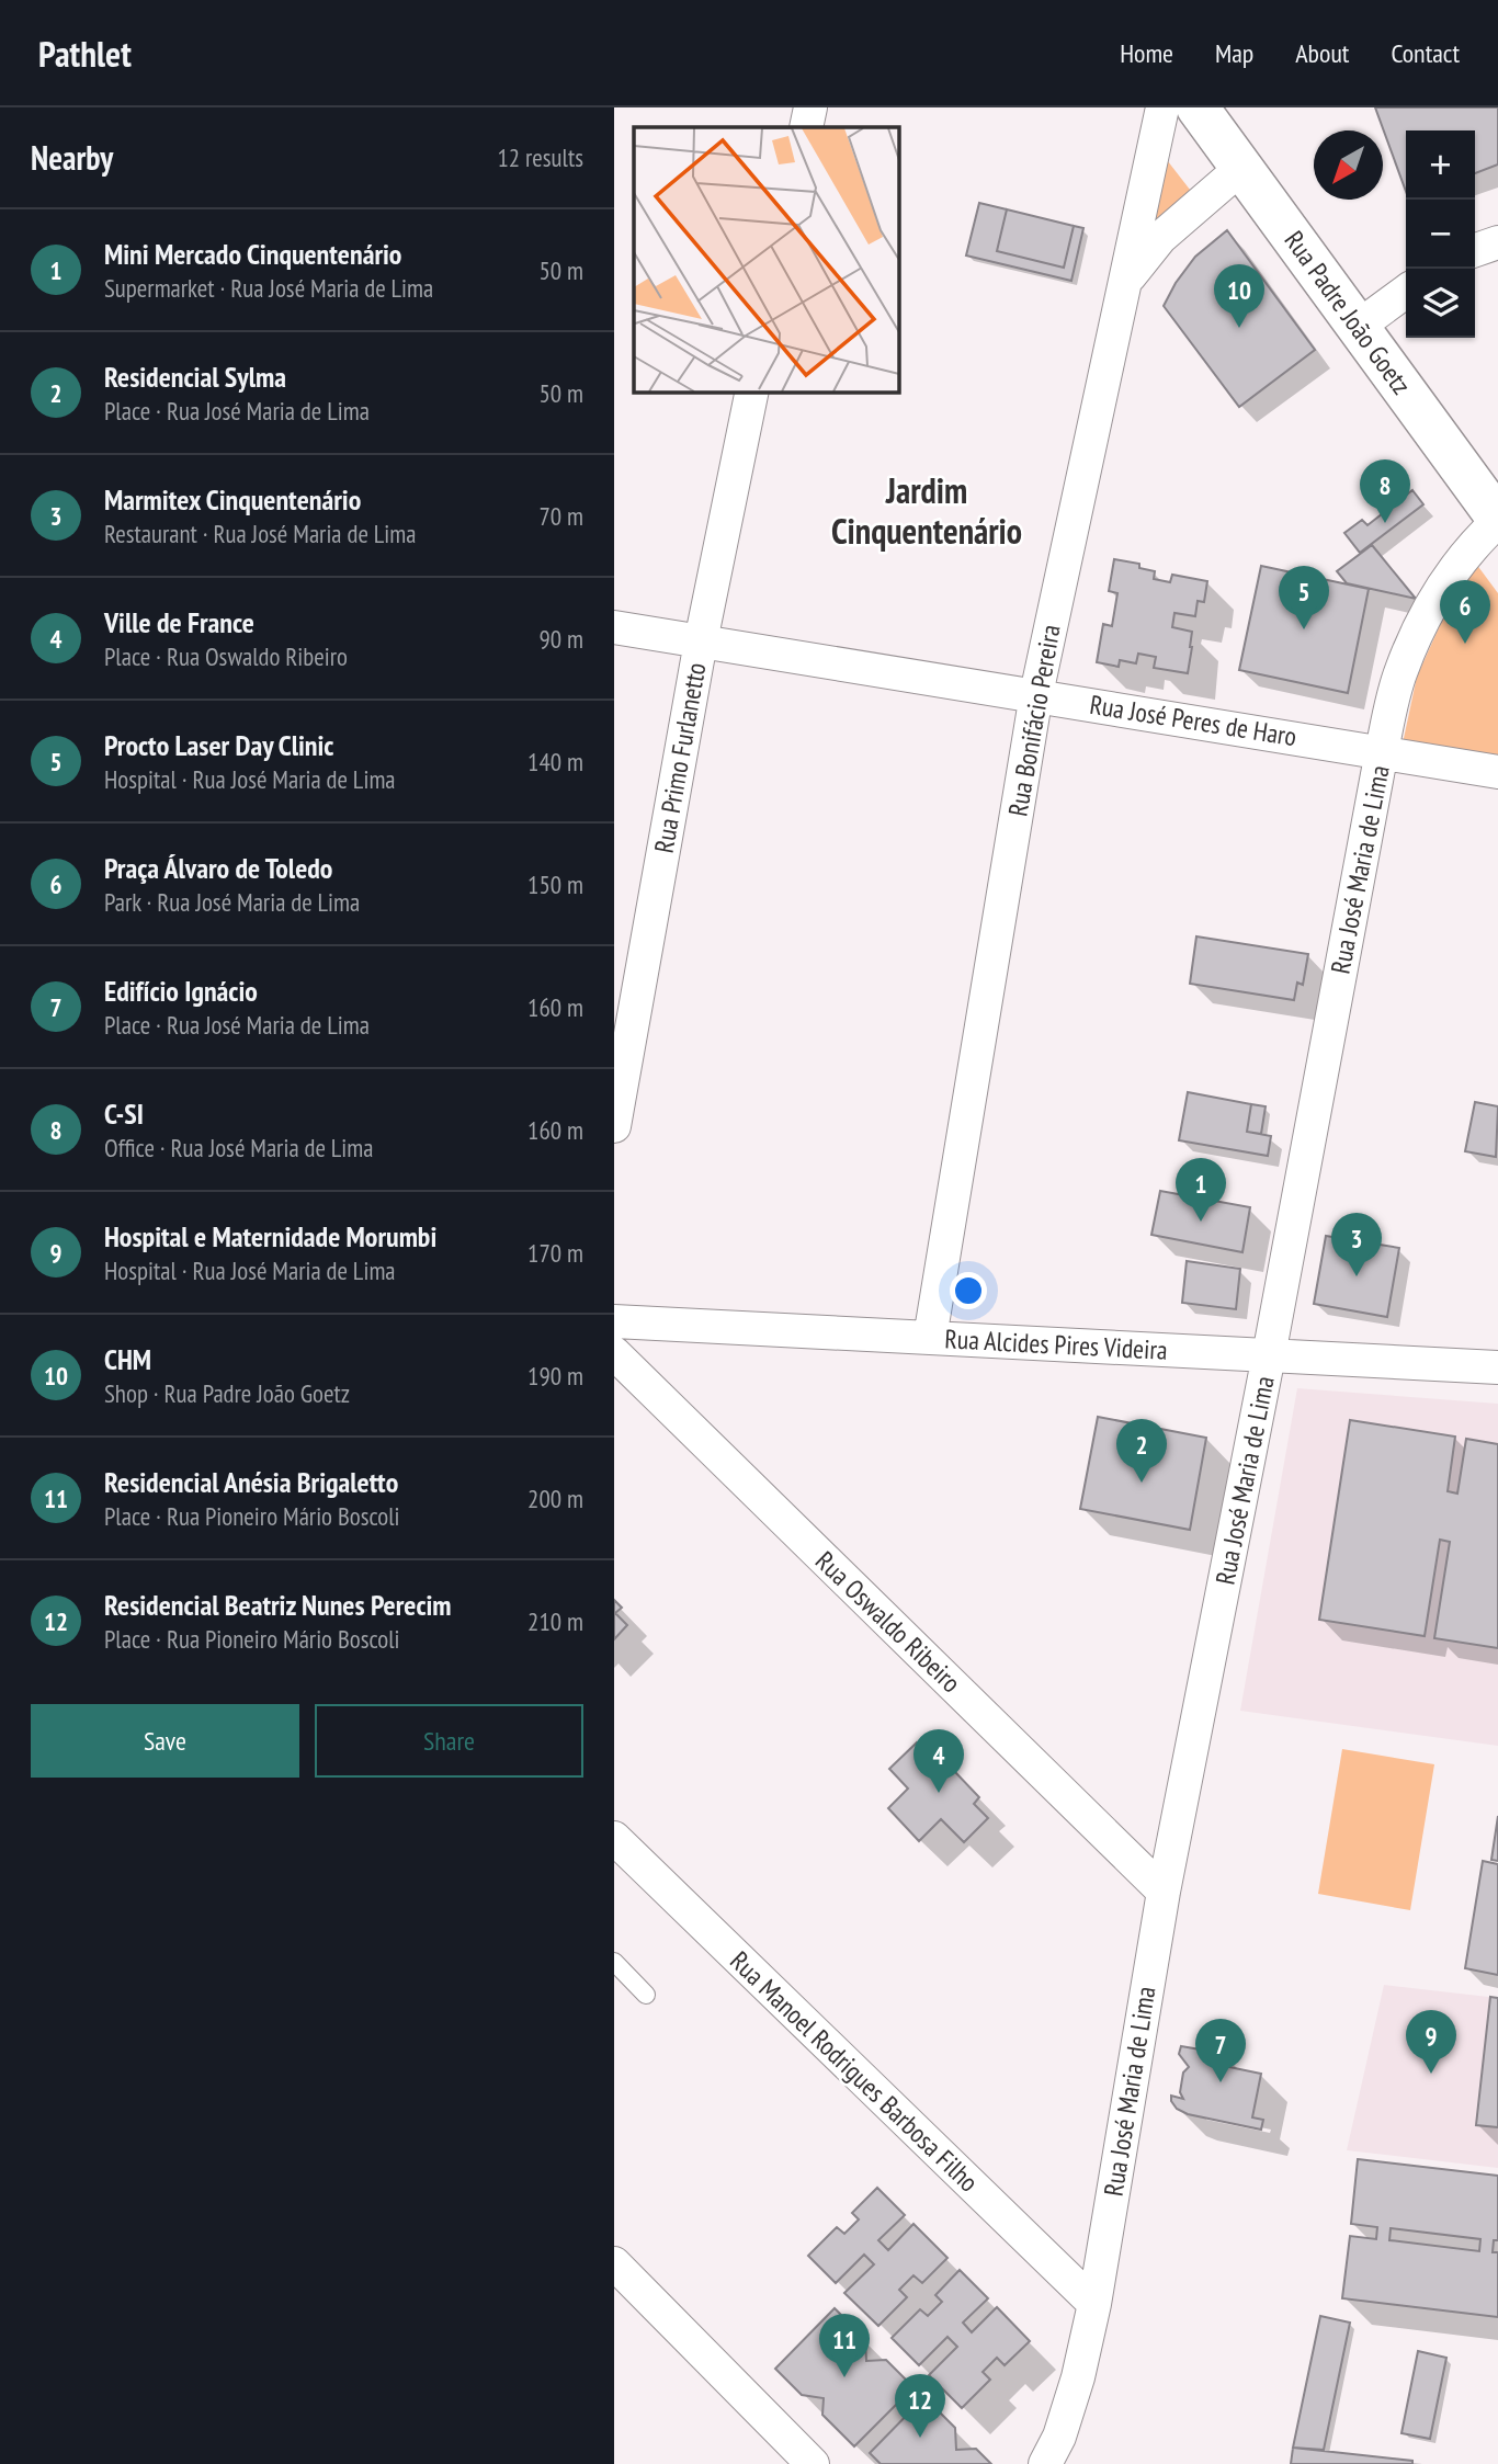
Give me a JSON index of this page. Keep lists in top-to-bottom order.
{
  "streets": {
    "street": [
      "Rua Padre João Goetz",
      "Rua Bonifácio Pereira",
      "Rua José Peres de Haro",
      "Rua Primo Furlanetto",
      "Rua José Maria de Lima",
      "Rua Alcides Pires Videira",
      "Rua Oswaldo Ribeiro",
      "Rua Manoel Rodrigues Barbosa Filho"
    ]
  },
  "crossings": [
    ["Rua Padre João Goetz", "Rua José Maria de Lima"],
    ["Rua Bonifácio Pereira", "Rua José Peres de Haro"],
    ["Rua Bonifácio Pereira", "Rua Alcides Pires Videira"],
    ["Rua José Peres de Haro", "Rua Primo Furlanetto"],
    ["Rua José Peres de Haro", "Rua José Maria de Lima"],
    ["Rua José Maria de Lima", "Rua Alcides Pires Videira"],
    ["Rua José Maria de Lima", "Rua Oswaldo Ribeiro"],
    ["Rua José Maria de Lima", "Rua Manoel Rodrigues Barbosa Filho"]
  ],
  "districts": ["Jardim Cinquentenário"],
  "north": "bottom left",
  "page": {
    "header": "Pathlet",
    "nav": [
      "Home",
      "Map",
      "About",
      "Contact"
    ],
    "heading": ["Nearby", "12 results"],
    "map_buttons": ["+", "−"],
    "list": [
      {
        "mark": "1",
        "name": "Mini Mercado Cinquentenário",
        "note": "Supermarket · Rua José Maria de Lima",
        "value": "50 m"
      },
      {
        "mark": "2",
        "name": "Residencial Sylma",
        "note": "Place · Rua José Maria de Lima",
        "value": "50 m"
      },
      {
        "mark": "3",
        "name": "Marmitex Cinquentenário",
        "note": "Restaurant · Rua José Maria de Lima",
        "value": "70 m"
      },
      {
        "mark": "4",
        "name": "Ville de France",
        "note": "Place · Rua Oswaldo Ribeiro",
        "value": "90 m"
      },
      {
        "mark": "5",
        "name": "Procto Laser Day Clinic",
        "note": "Hospital · Rua José Maria de Lima",
        "value": "140 m"
      },
      {
        "mark": "6",
        "name": "Praça Álvaro de Toledo",
        "note": "Park · Rua José Maria de Lima",
        "value": "150 m"
      },
      {
        "mark": "7",
        "name": "Edifício Ignácio",
        "note": "Place · Rua José Maria de Lima",
        "value": "160 m"
      },
      {
        "mark": "8",
        "name": "C-SI",
        "note": "Office · Rua José Maria de Lima",
        "value": "160 m"
      },
      {
        "mark": "9",
        "name": "Hospital e Maternidade Morumbi",
        "note": "Hospital · Rua José Maria de Lima",
        "value": "170 m"
      },
      {
        "mark": "10",
        "name": "CHM",
        "note": "Shop · Rua Padre João Goetz",
        "value": "190 m"
      },
      {
        "mark": "11",
        "name": "Residencial Anésia Brigaletto",
        "note": "Place · Rua Pioneiro Mário Boscoli",
        "value": "200 m"
      },
      {
        "mark": "12",
        "name": "Residencial Beatriz Nunes Perecim",
        "note": "Place · Rua Pioneiro Mário Boscoli",
        "value": "210 m"
      }
    ],
    "pins": [
      "10",
      "8",
      "5",
      "6",
      "1",
      "3",
      "2",
      "4",
      "9",
      "7",
      "11",
      "12"
    ],
    "buttons": ["Save", "Share"]
  }
}
